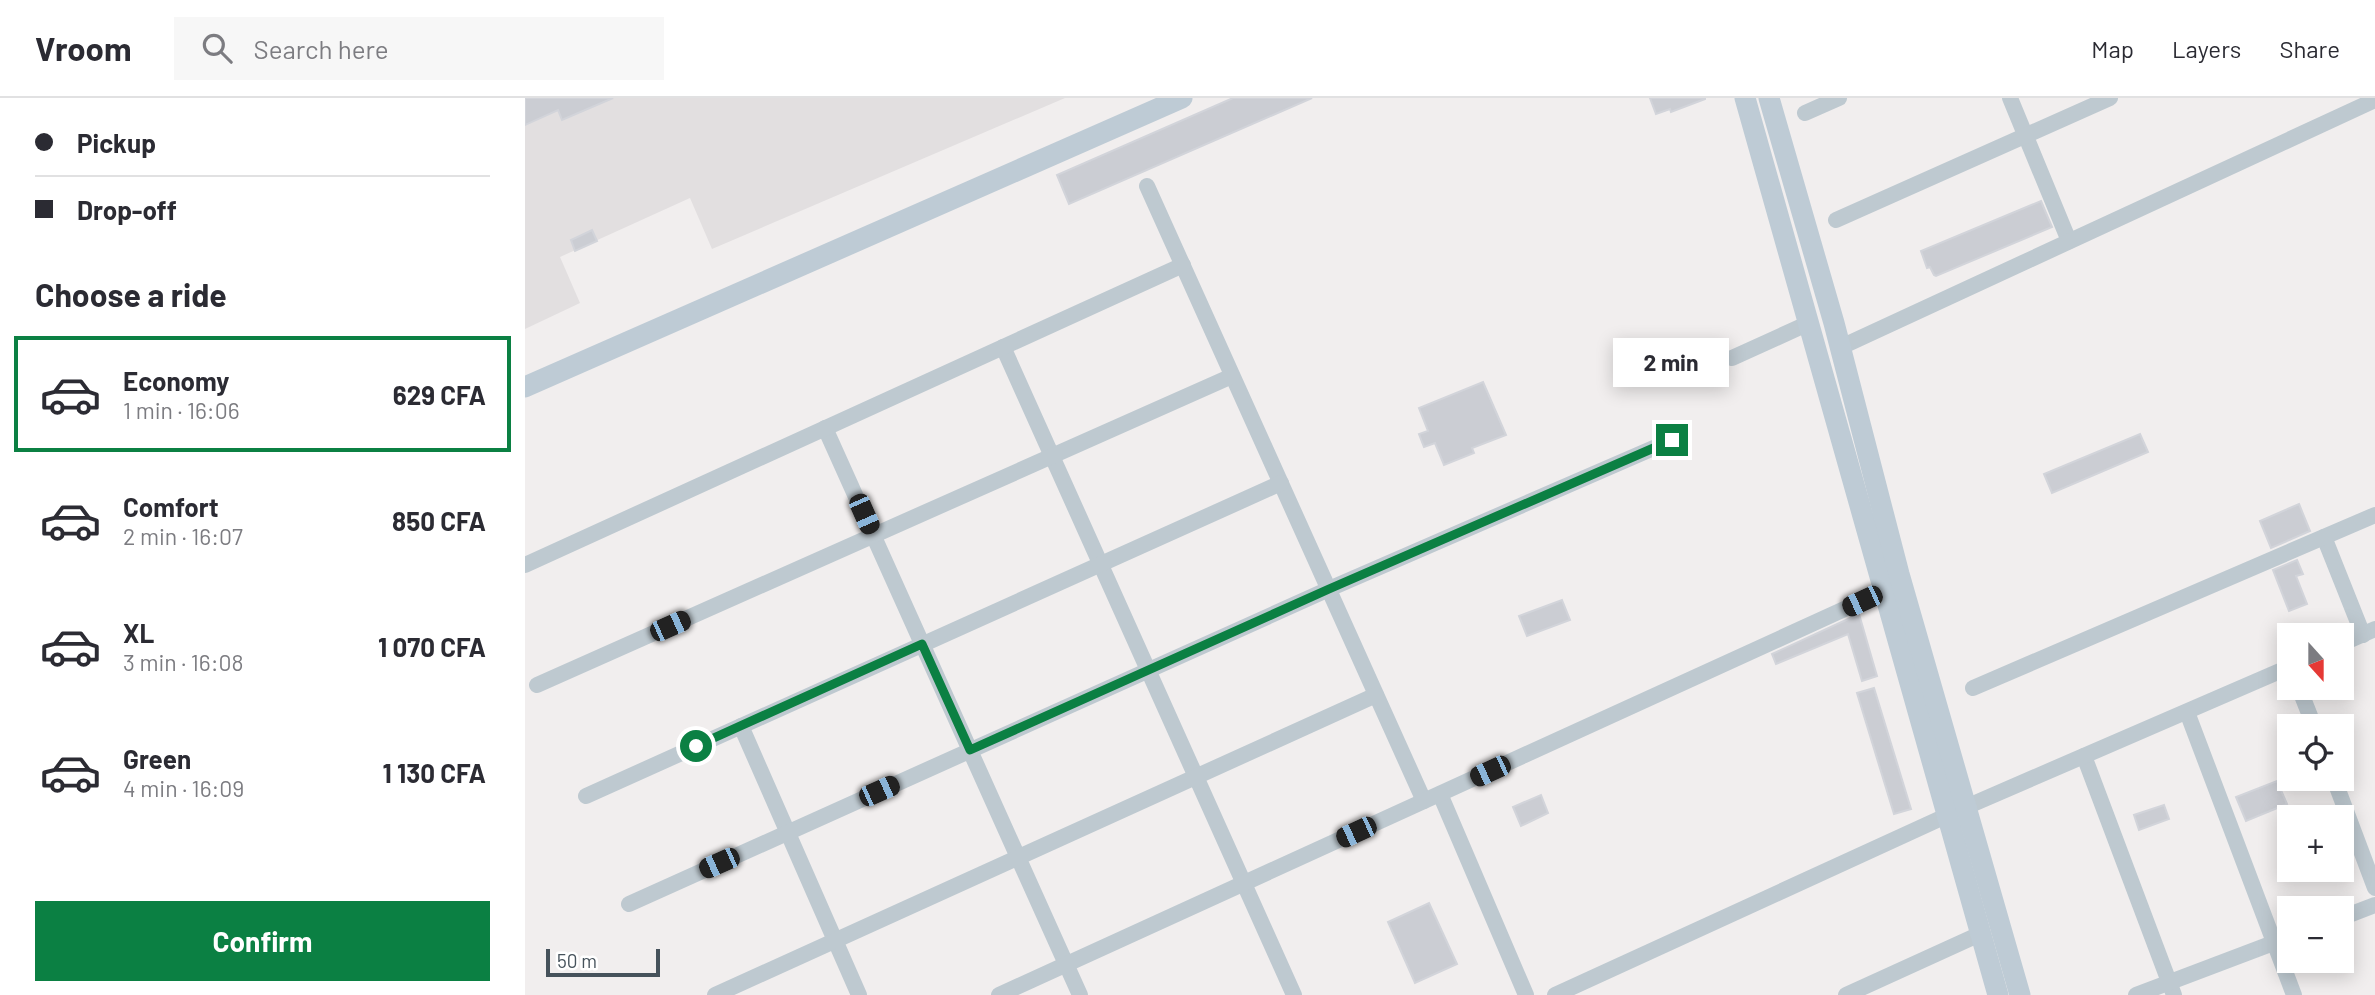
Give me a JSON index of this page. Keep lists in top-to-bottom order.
{
  "scale_bar": "50 m",
  "north": "bottom",
  "page": {
    "header": "Vroom",
    "search": "Search here",
    "nav": ["Map", "Layers", "Share"],
    "banner": ["Pickup", "Drop-off"],
    "heading": "Choose a ride",
    "list": [
      {
        "name": "Economy",
        "note": "1 min · 16:06",
        "value": "629 CFA"
      },
      {
        "name": "Comfort",
        "note": "2 min · 16:07",
        "value": "850 CFA"
      },
      {
        "name": "XL",
        "note": "3 min · 16:08",
        "value": "1 070 CFA"
      },
      {
        "name": "Green",
        "note": "4 min · 16:09",
        "value": "1 130 CFA"
      }
    ],
    "bubble": "2 min",
    "map_buttons": ["+", "−"],
    "buttons": "Confirm",
    "scale": "50 m"
  }
}
